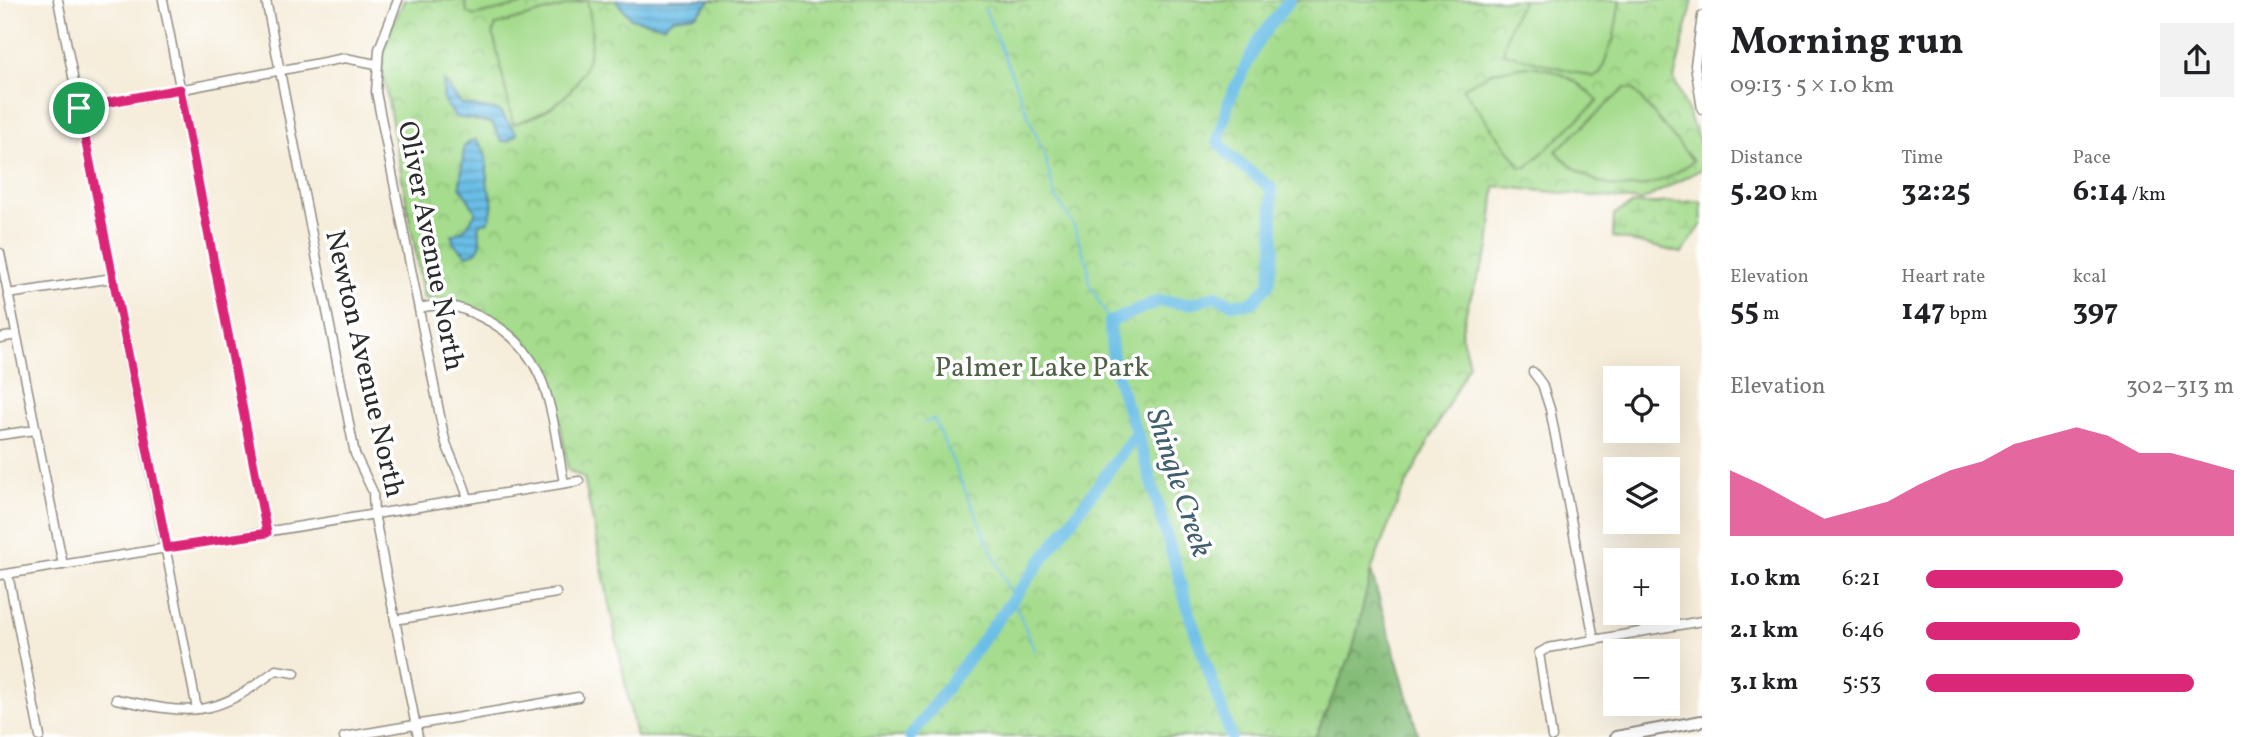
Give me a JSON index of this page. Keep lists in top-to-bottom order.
{
  "streets": {
    "street": ["Oliver Avenue North", "Newton Avenue North"]
  },
  "water": ["Shingle Creek"],
  "parks": ["Palmer Lake Park"],
  "page": {
    "heading": ["Morning run", "09:13 · 5 × 1.0 km"],
    "stats": [
      ["Distance", "5.20 km"],
      ["Time", "32:25"],
      ["Pace", "6:14 /km"],
      ["Elevation", "55 m"],
      ["Heart rate", "147 bpm"],
      ["kcal", "397"]
    ],
    "chart": ["Elevation", "302–313 m"],
    "map_buttons": ["+", "−"],
    "list": [
      {
        "name": "1.0 km",
        "note": "6:21"
      },
      {
        "name": "2.1 km",
        "note": "6:46"
      },
      {
        "name": "3.1 km",
        "note": "5:53"
      }
    ]
  }
}
